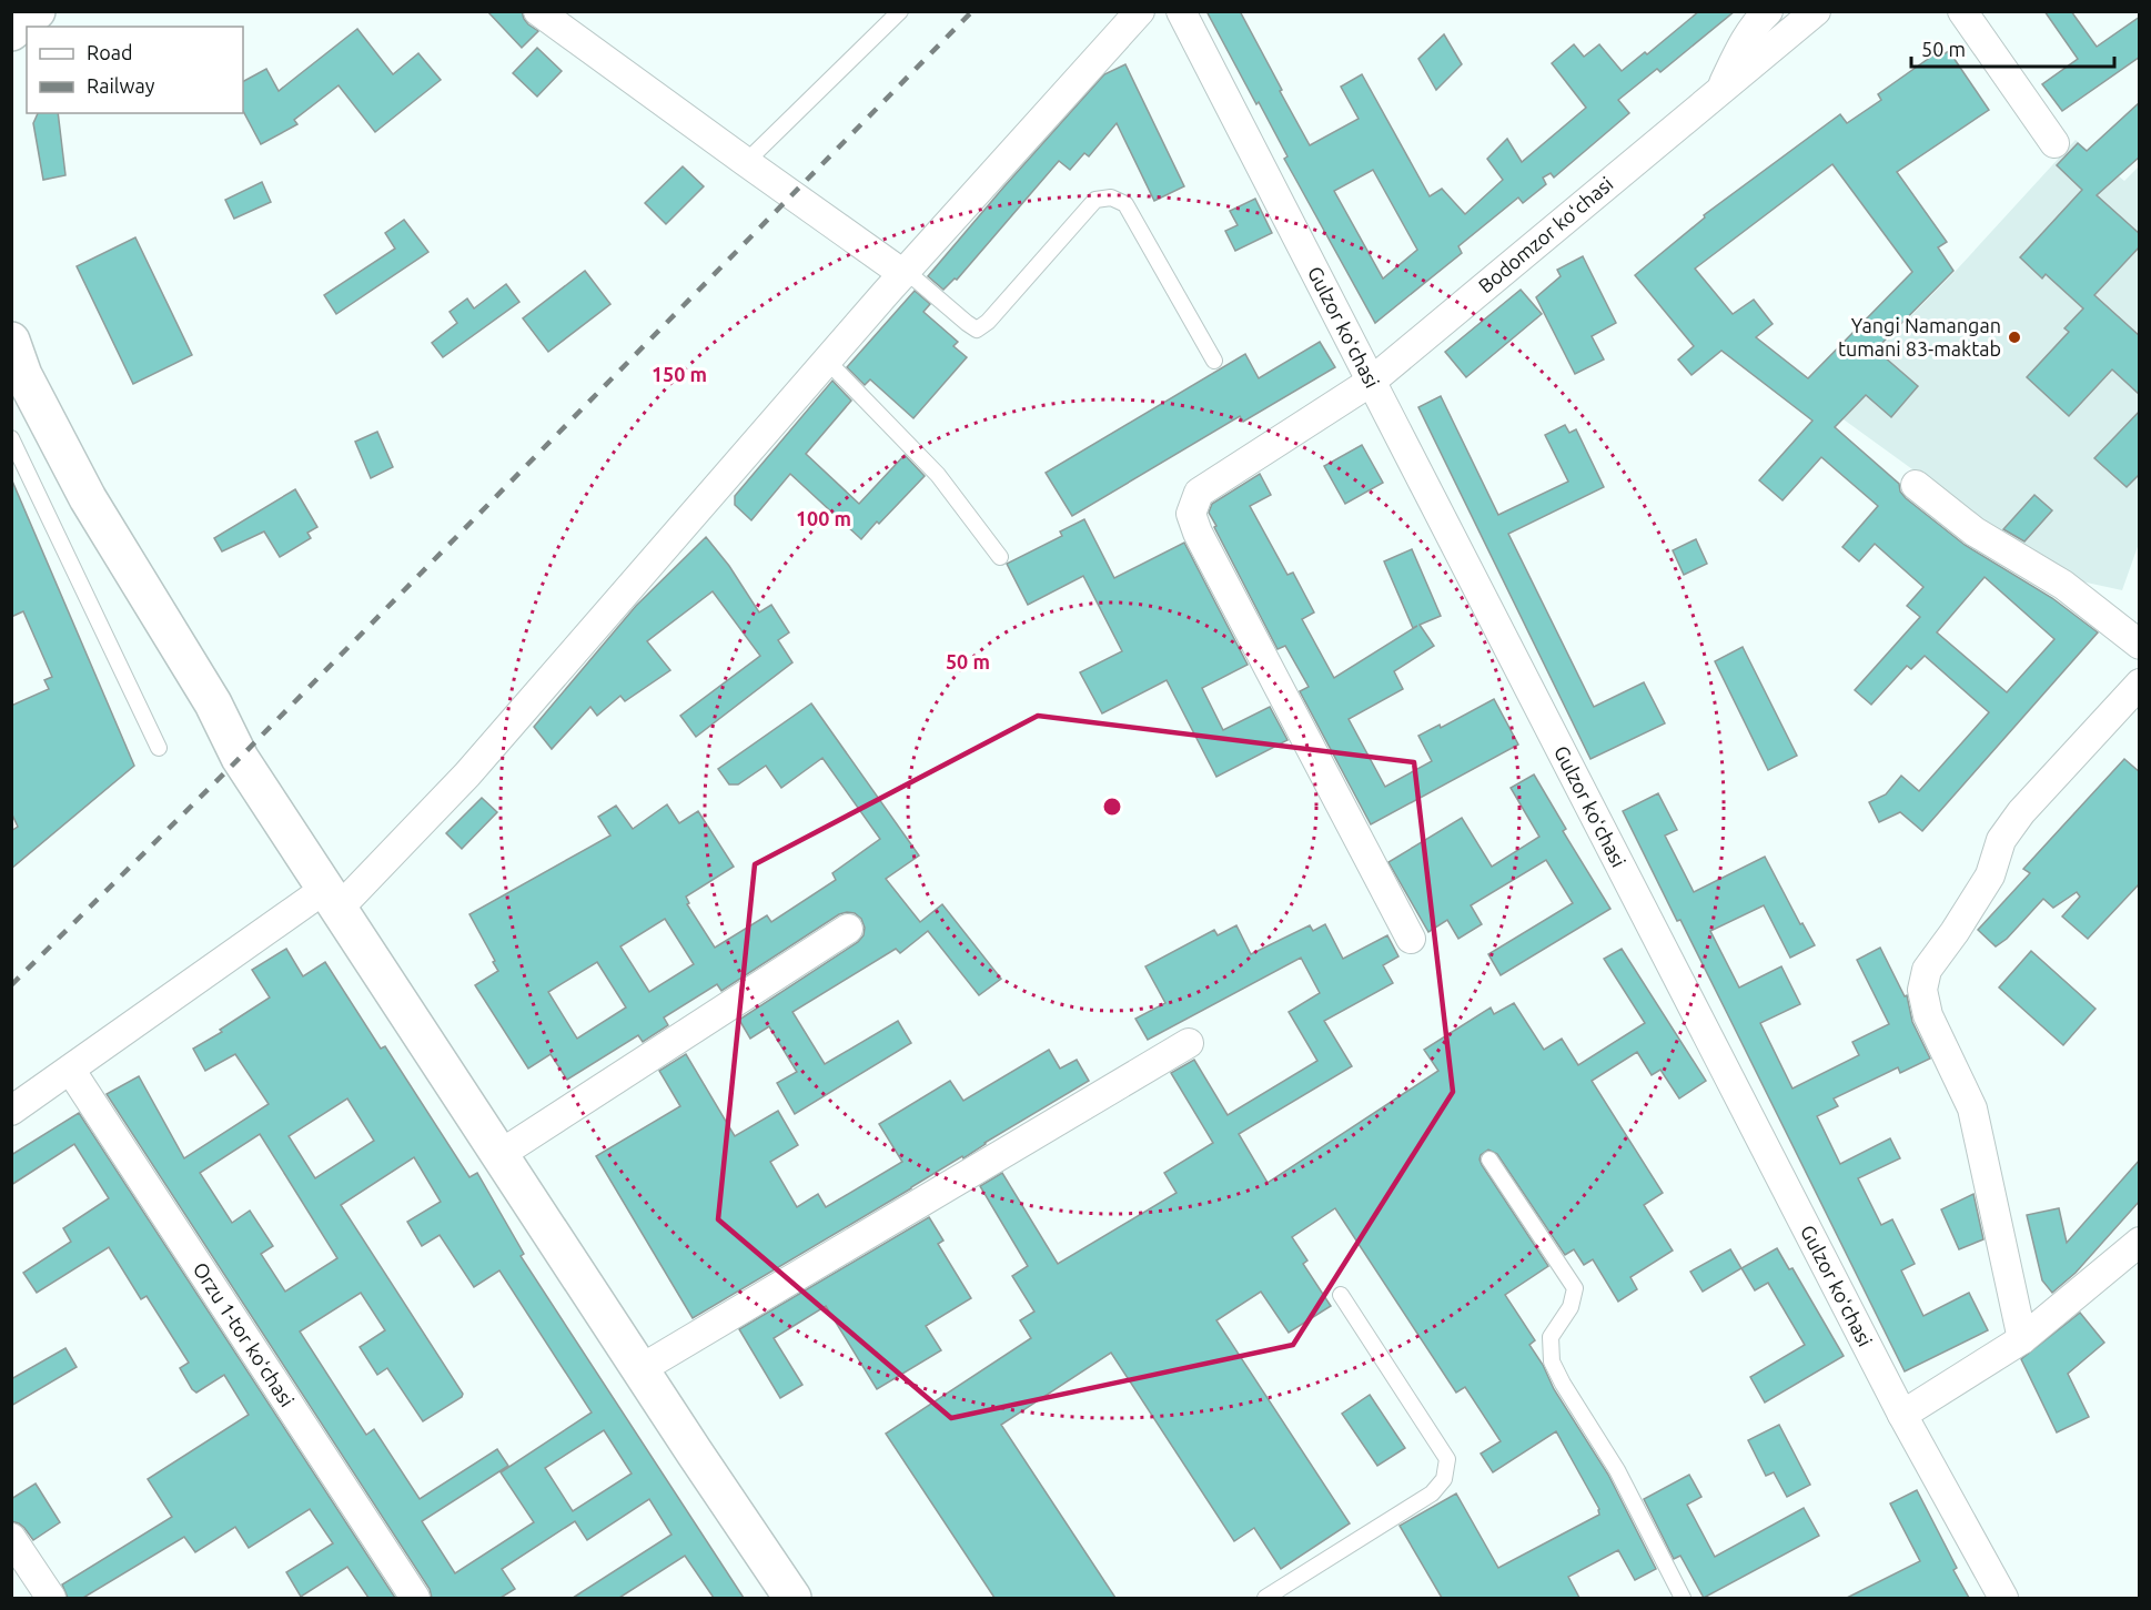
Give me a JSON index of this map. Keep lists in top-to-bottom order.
{
  "streets": {
    "street": ["Bodomzor koʻchasi", "Gulzor koʻchasi", "Orzu 1-tor koʻchasi"]
  },
  "crossings": [
    ["Bodomzor koʻchasi", "Gulzor koʻchasi"]
  ],
  "places": ["Yangi Namangan tumani 83-maktab"],
  "legend": ["Road", "Railway"],
  "scale_bar": "50 m",
  "rings": ["150 m", "100 m", "50 m"]
}
